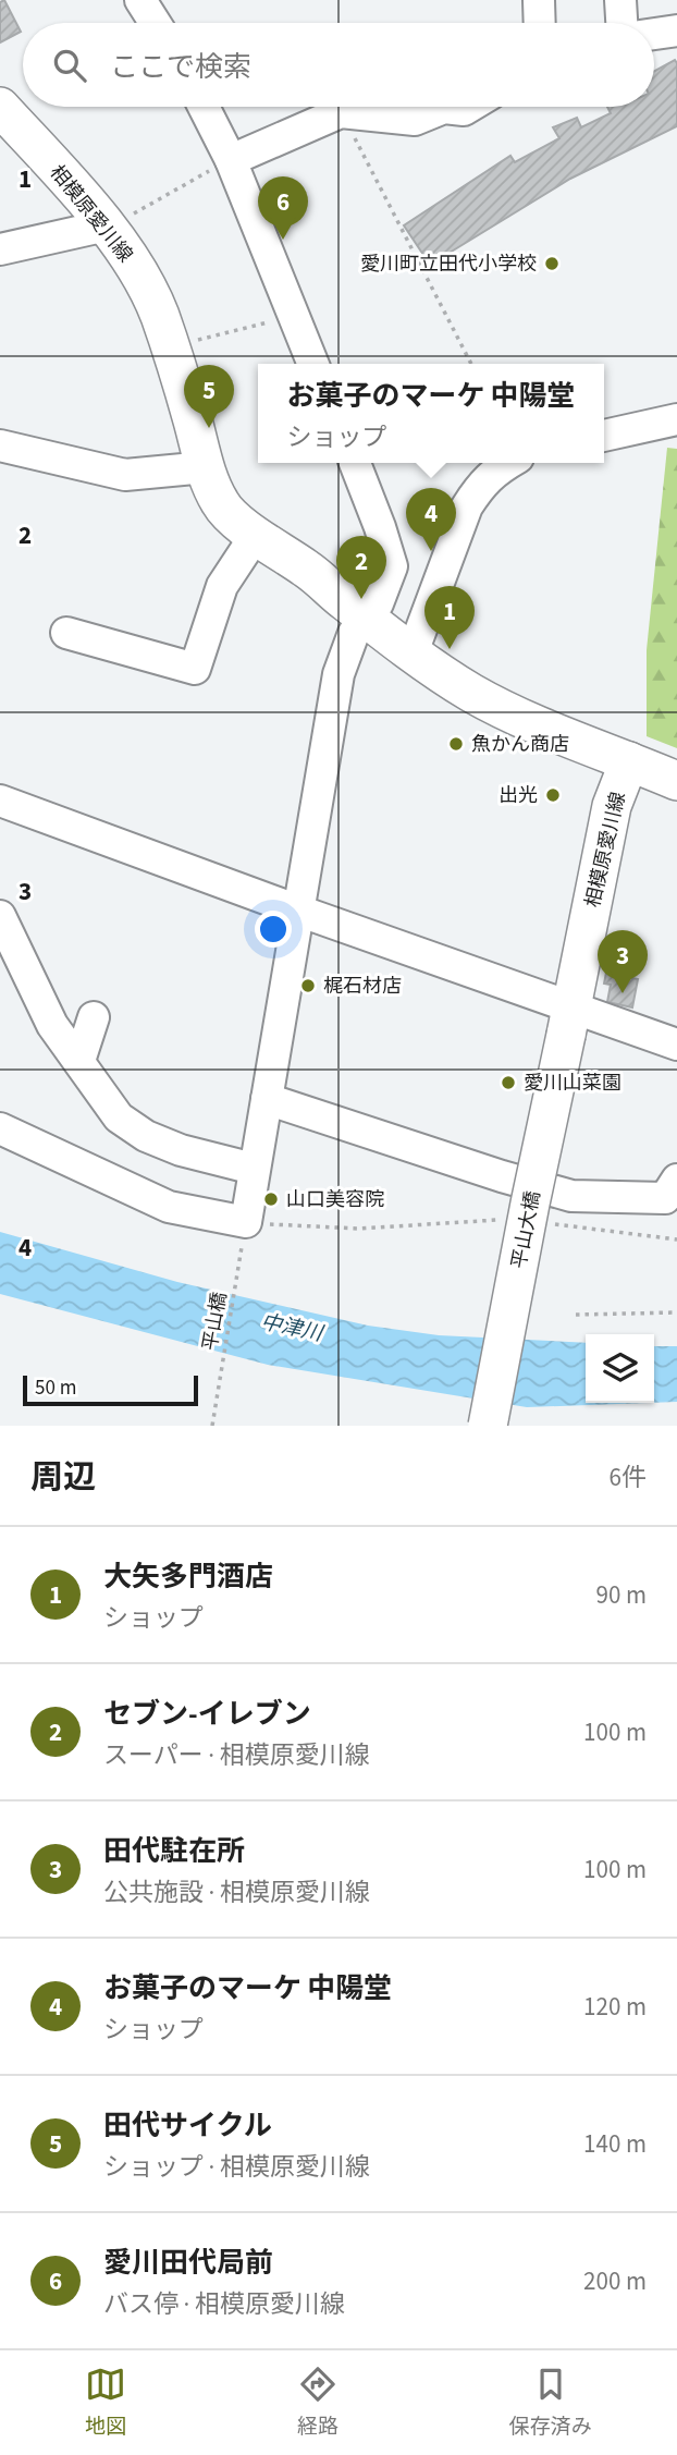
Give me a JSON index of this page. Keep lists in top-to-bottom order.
{
  "streets": {
    "main road": ["相模原愛川線", "平山大橋"],
    "path": ["平山橋"]
  },
  "crossings": [
    ["相模原愛川線", "平山大橋"]
  ],
  "water": ["中津川"],
  "places": [
    "愛川町立田代小学校",
    "魚かん商店",
    "出光",
    "梶石材店",
    "愛川山菜園",
    "山口美容院"
  ],
  "scale_bar": "50 m",
  "page": {
    "search": "ここで検索",
    "pins": [
      "6",
      "5",
      "4",
      "2",
      "1",
      "3"
    ],
    "popup": ["お菓子のマーケ 中陽堂", "ショップ"],
    "scale": "50 m",
    "heading": ["周辺", "6件"],
    "list": [
      {
        "mark": "1",
        "name": "大矢多門酒店",
        "note": "ショップ",
        "value": "90 m"
      },
      {
        "mark": "2",
        "name": "セブン-イレブン",
        "note": "スーパー · 相模原愛川線",
        "value": "100 m"
      },
      {
        "mark": "3",
        "name": "田代駐在所",
        "note": "公共施設 · 相模原愛川線",
        "value": "100 m"
      },
      {
        "mark": "4",
        "name": "お菓子のマーケ 中陽堂",
        "note": "ショップ",
        "value": "120 m"
      },
      {
        "mark": "5",
        "name": "田代サイクル",
        "note": "ショップ · 相模原愛川線",
        "value": "140 m"
      },
      {
        "mark": "6",
        "name": "愛川田代局前",
        "note": "バス停 · 相模原愛川線",
        "value": "200 m"
      }
    ],
    "nav": ["地図", "経路", "保存済み"]
  },
  "grid": {
    "rows": [
      "1",
      "2",
      "3",
      "4"
    ]
  }
}
